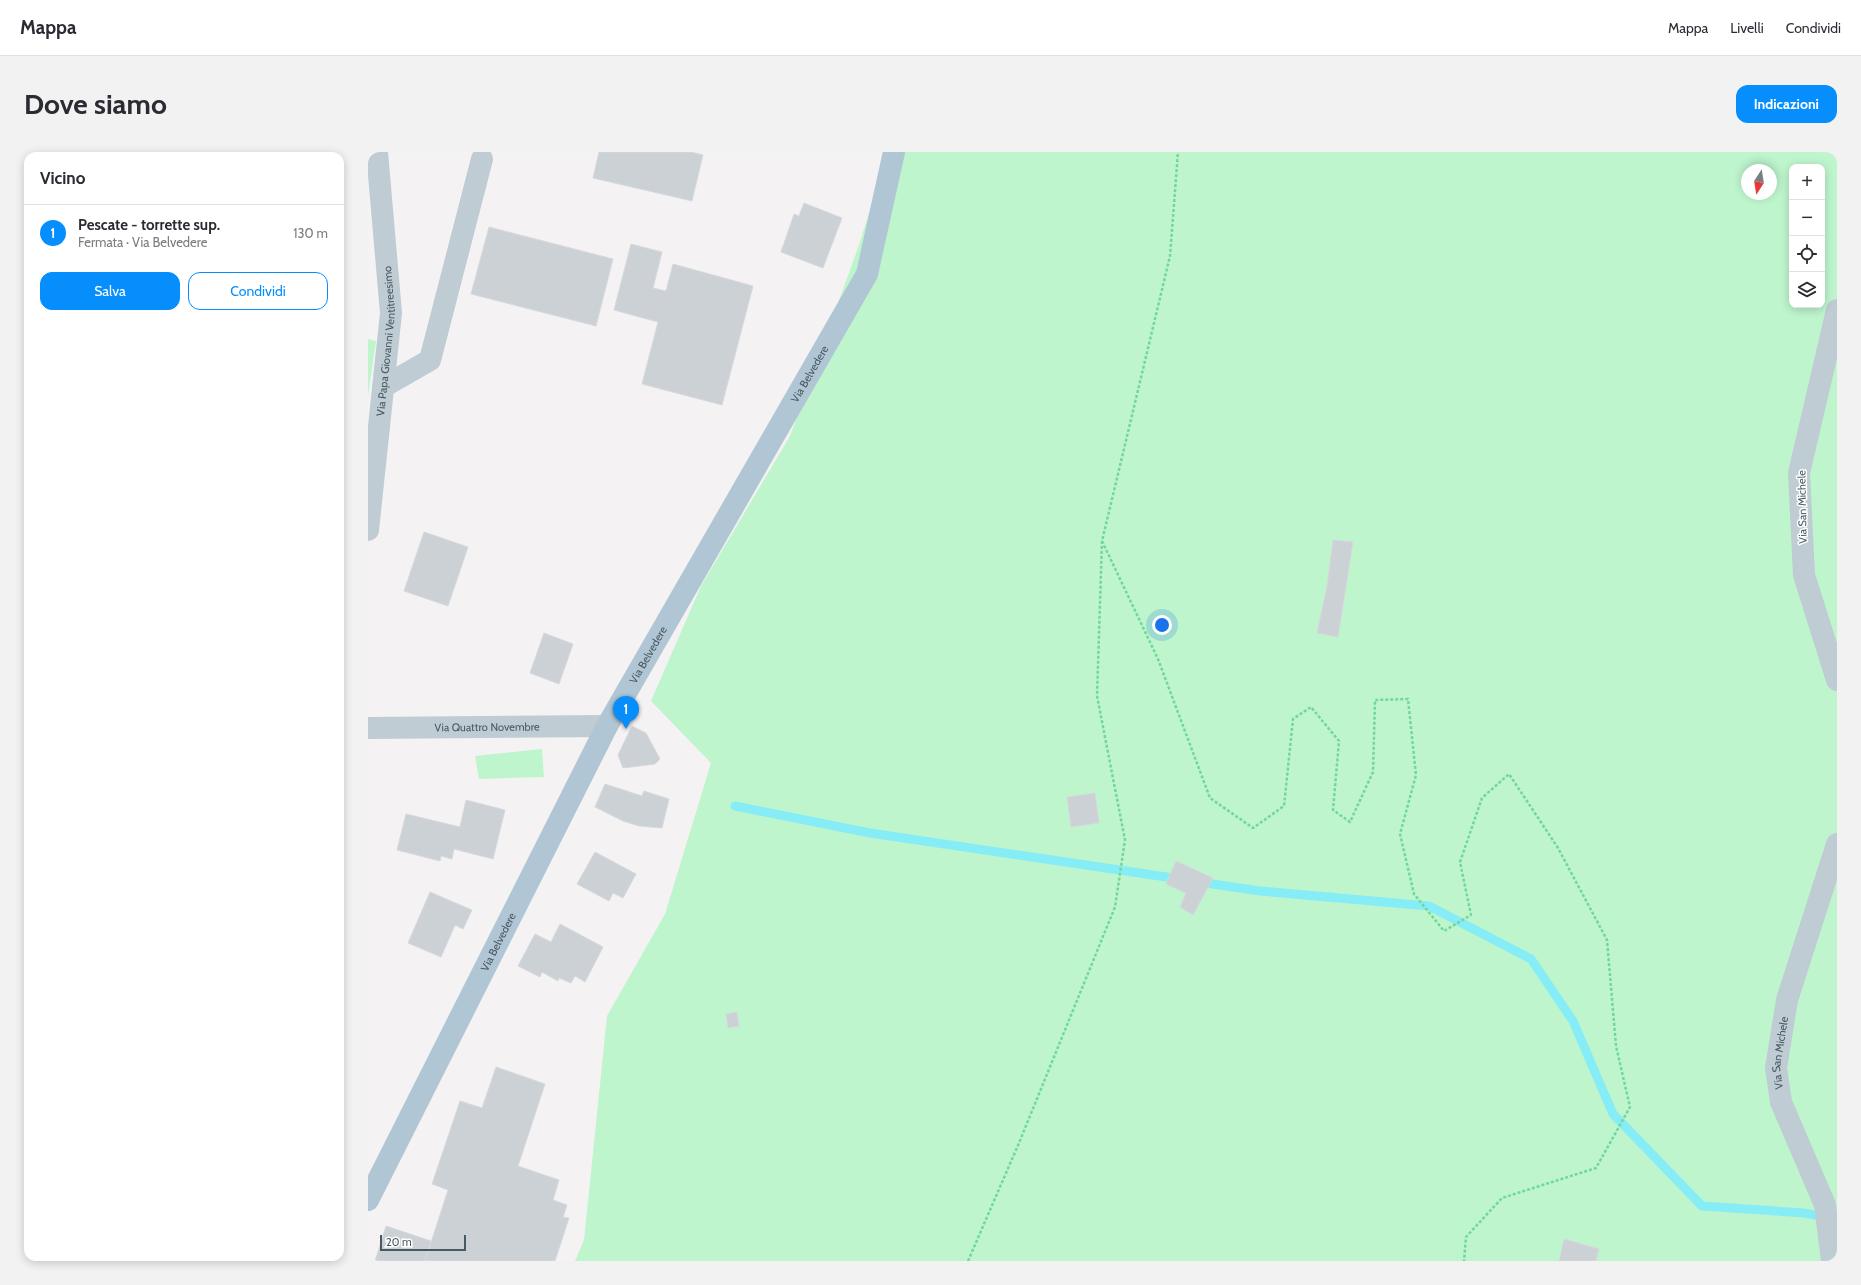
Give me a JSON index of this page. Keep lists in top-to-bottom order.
{
  "streets": {
    "main road": ["Via Belvedere"],
    "street": ["Via Papa Giovanni Ventitreesimo", "Via San Michele", "Via Quattro Novembre"]
  },
  "crossings": [
    ["Via Belvedere", "Via Quattro Novembre"]
  ],
  "scale_bar": "20 m",
  "north": "bottom",
  "page": {
    "header": "Mappa",
    "nav": ["Mappa", "Livelli", "Condividi"],
    "buttons": [
      "Indicazioni",
      ["Salva", "Condividi"]
    ],
    "title": "Dove siamo",
    "heading": "Vicino",
    "map_buttons": ["+", "−"],
    "list": [
      {
        "mark": "1",
        "name": "Pescate - torrette sup.",
        "note": "Fermata · Via Belvedere",
        "value": "130 m"
      }
    ],
    "pins": "1",
    "scale": "20 m"
  }
}
